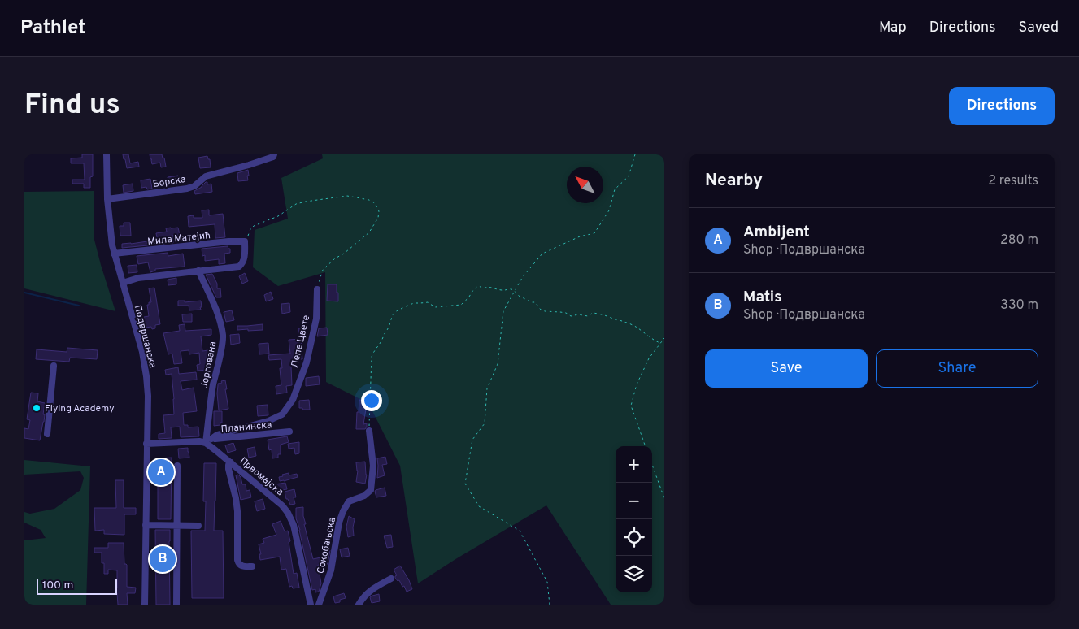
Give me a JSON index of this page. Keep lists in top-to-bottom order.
{
  "streets": {
    "street": [
      "Борска",
      "Мила Матејић",
      "Подвршанска",
      "Лепе Цвете",
      "Јоргована",
      "Планинска",
      "Првомајска",
      "Сокобањска"
    ]
  },
  "crossings": [
    ["Борска", "Подвршанска"],
    ["Мила Матејић", "Подвршанска"],
    ["Лепе Цвете", "Јоргована"],
    ["Лепе Цвете", "Планинска"],
    ["Лепе Цвете", "Првомајска"],
    ["Јоргована", "Планинска"],
    ["Јоргована", "Првомајска"],
    ["Планинска", "Првомајска"]
  ],
  "places": ["Flying Academy"],
  "scale_bar": "100 m",
  "north": "top left",
  "page": {
    "header": "Pathlet",
    "nav": ["Map", "Directions", "Saved"],
    "buttons": [
      "Directions",
      ["Save", "Share"]
    ],
    "title": "Find us",
    "heading": ["Nearby", "2 results"],
    "list": [
      {
        "mark": "A",
        "name": "Ambijent",
        "note": "Shop · Подвршанска",
        "value": "280 m"
      },
      {
        "mark": "B",
        "name": "Matis",
        "note": "Shop · Подвршанска",
        "value": "330 m"
      }
    ],
    "map_buttons": ["+", "−"],
    "pins": ["A", "B"],
    "scale": "100 m"
  }
}
